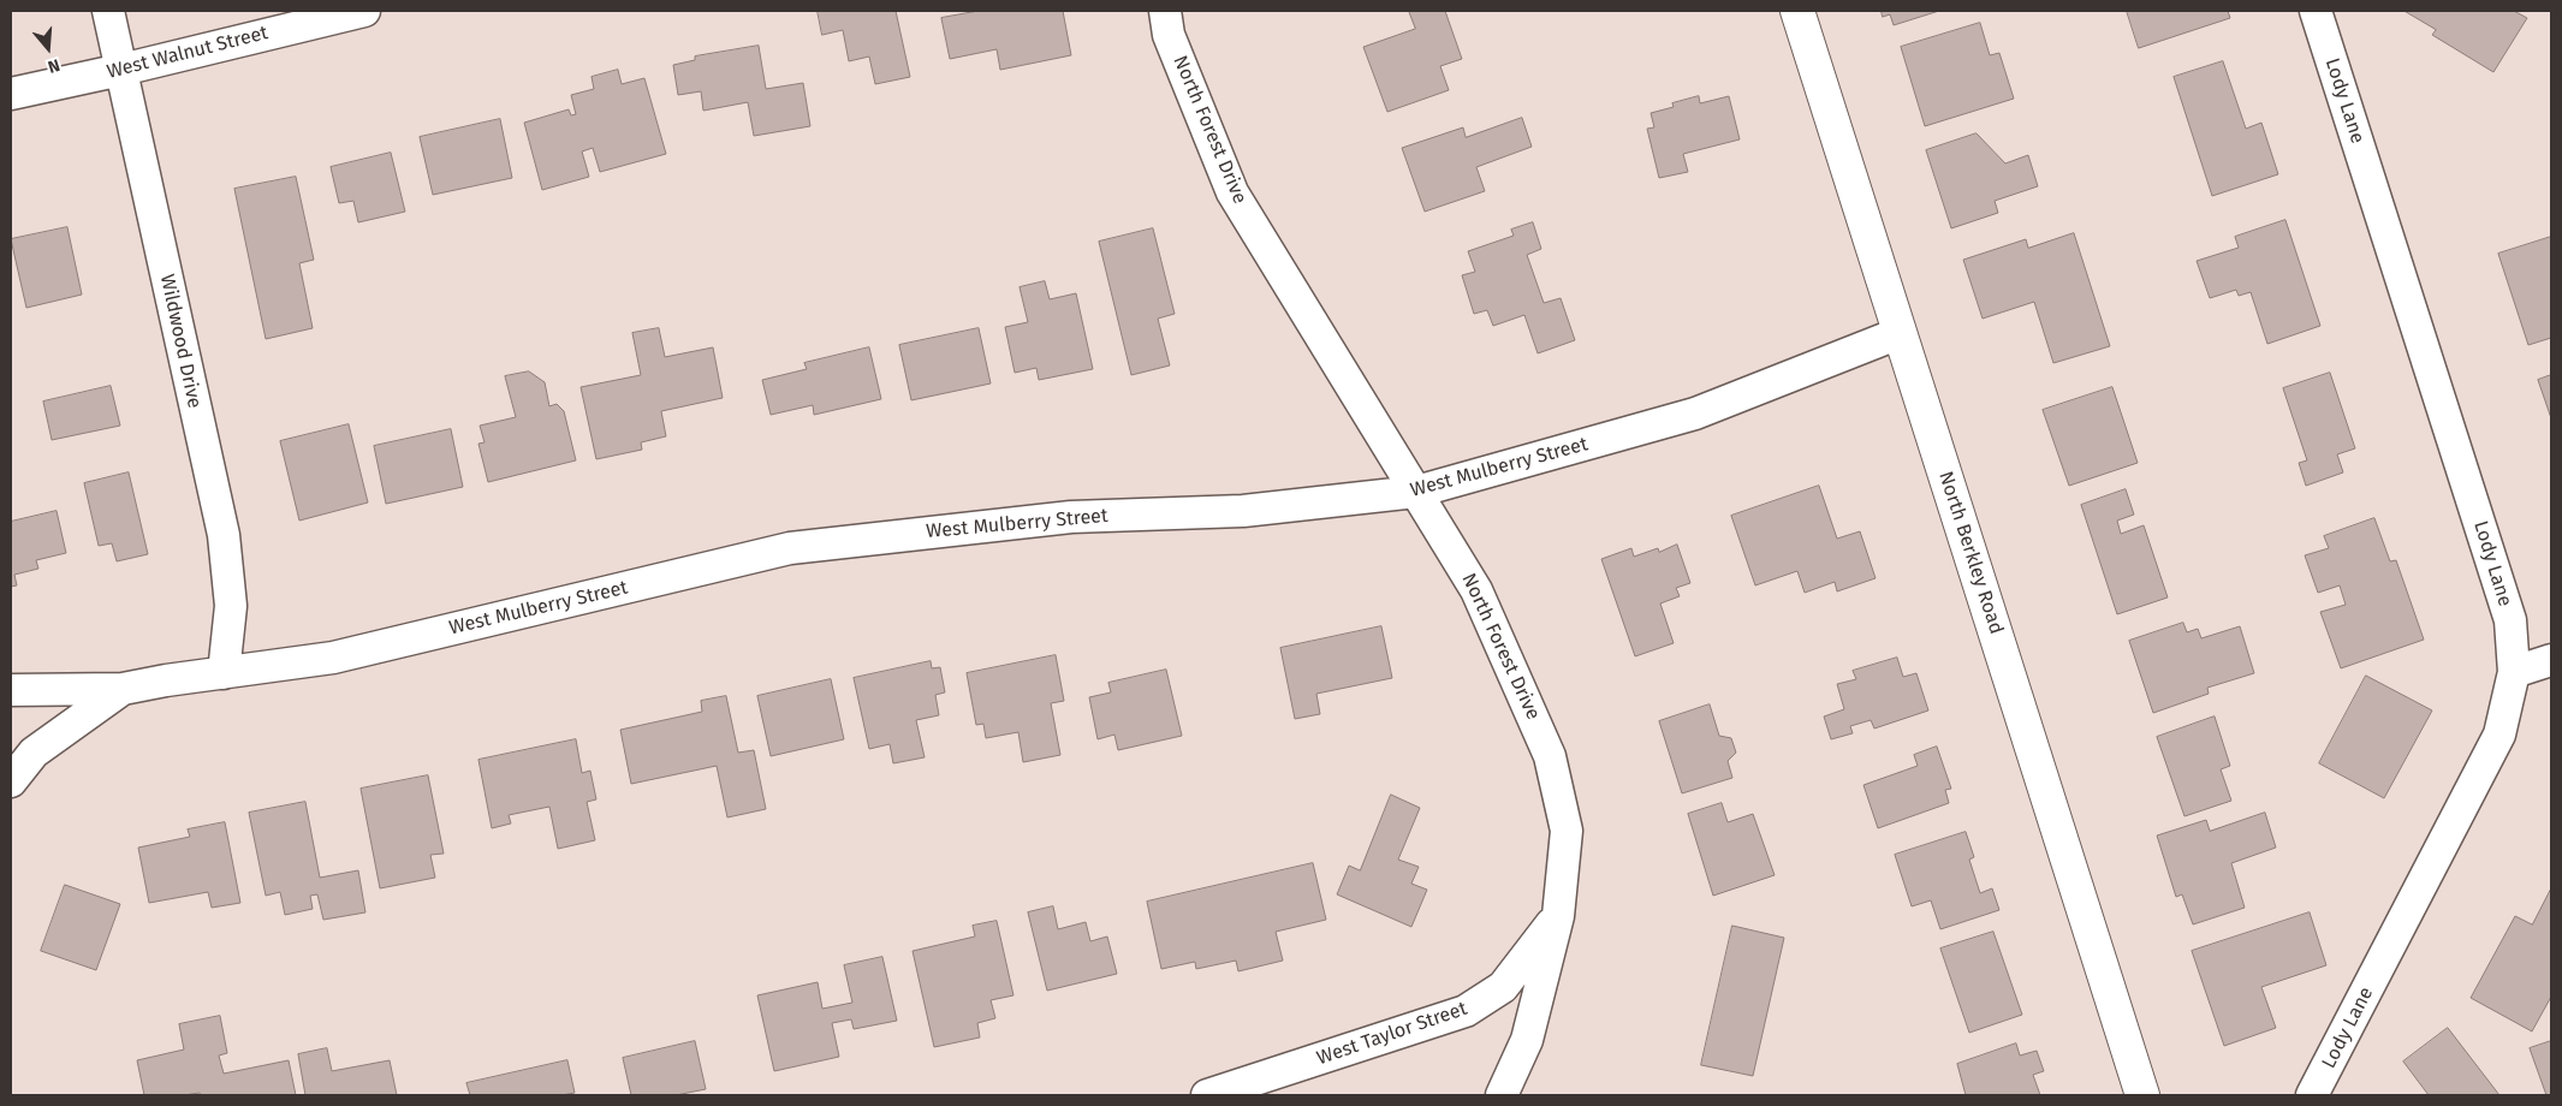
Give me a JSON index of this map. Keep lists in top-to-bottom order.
{
  "streets": {
    "street": [
      "West Walnut Street",
      "Lody Lane",
      "North Forest Drive",
      "Wildwood Drive",
      "West Mulberry Street",
      "North Berkley Road",
      "West Taylor Street"
    ]
  },
  "crossings": [
    ["West Walnut Street", "Wildwood Drive"],
    ["North Forest Drive", "West Mulberry Street"],
    ["North Forest Drive", "West Taylor Street"],
    ["Wildwood Drive", "West Mulberry Street"],
    ["West Mulberry Street", "North Berkley Road"]
  ],
  "north": "bottom"
}
